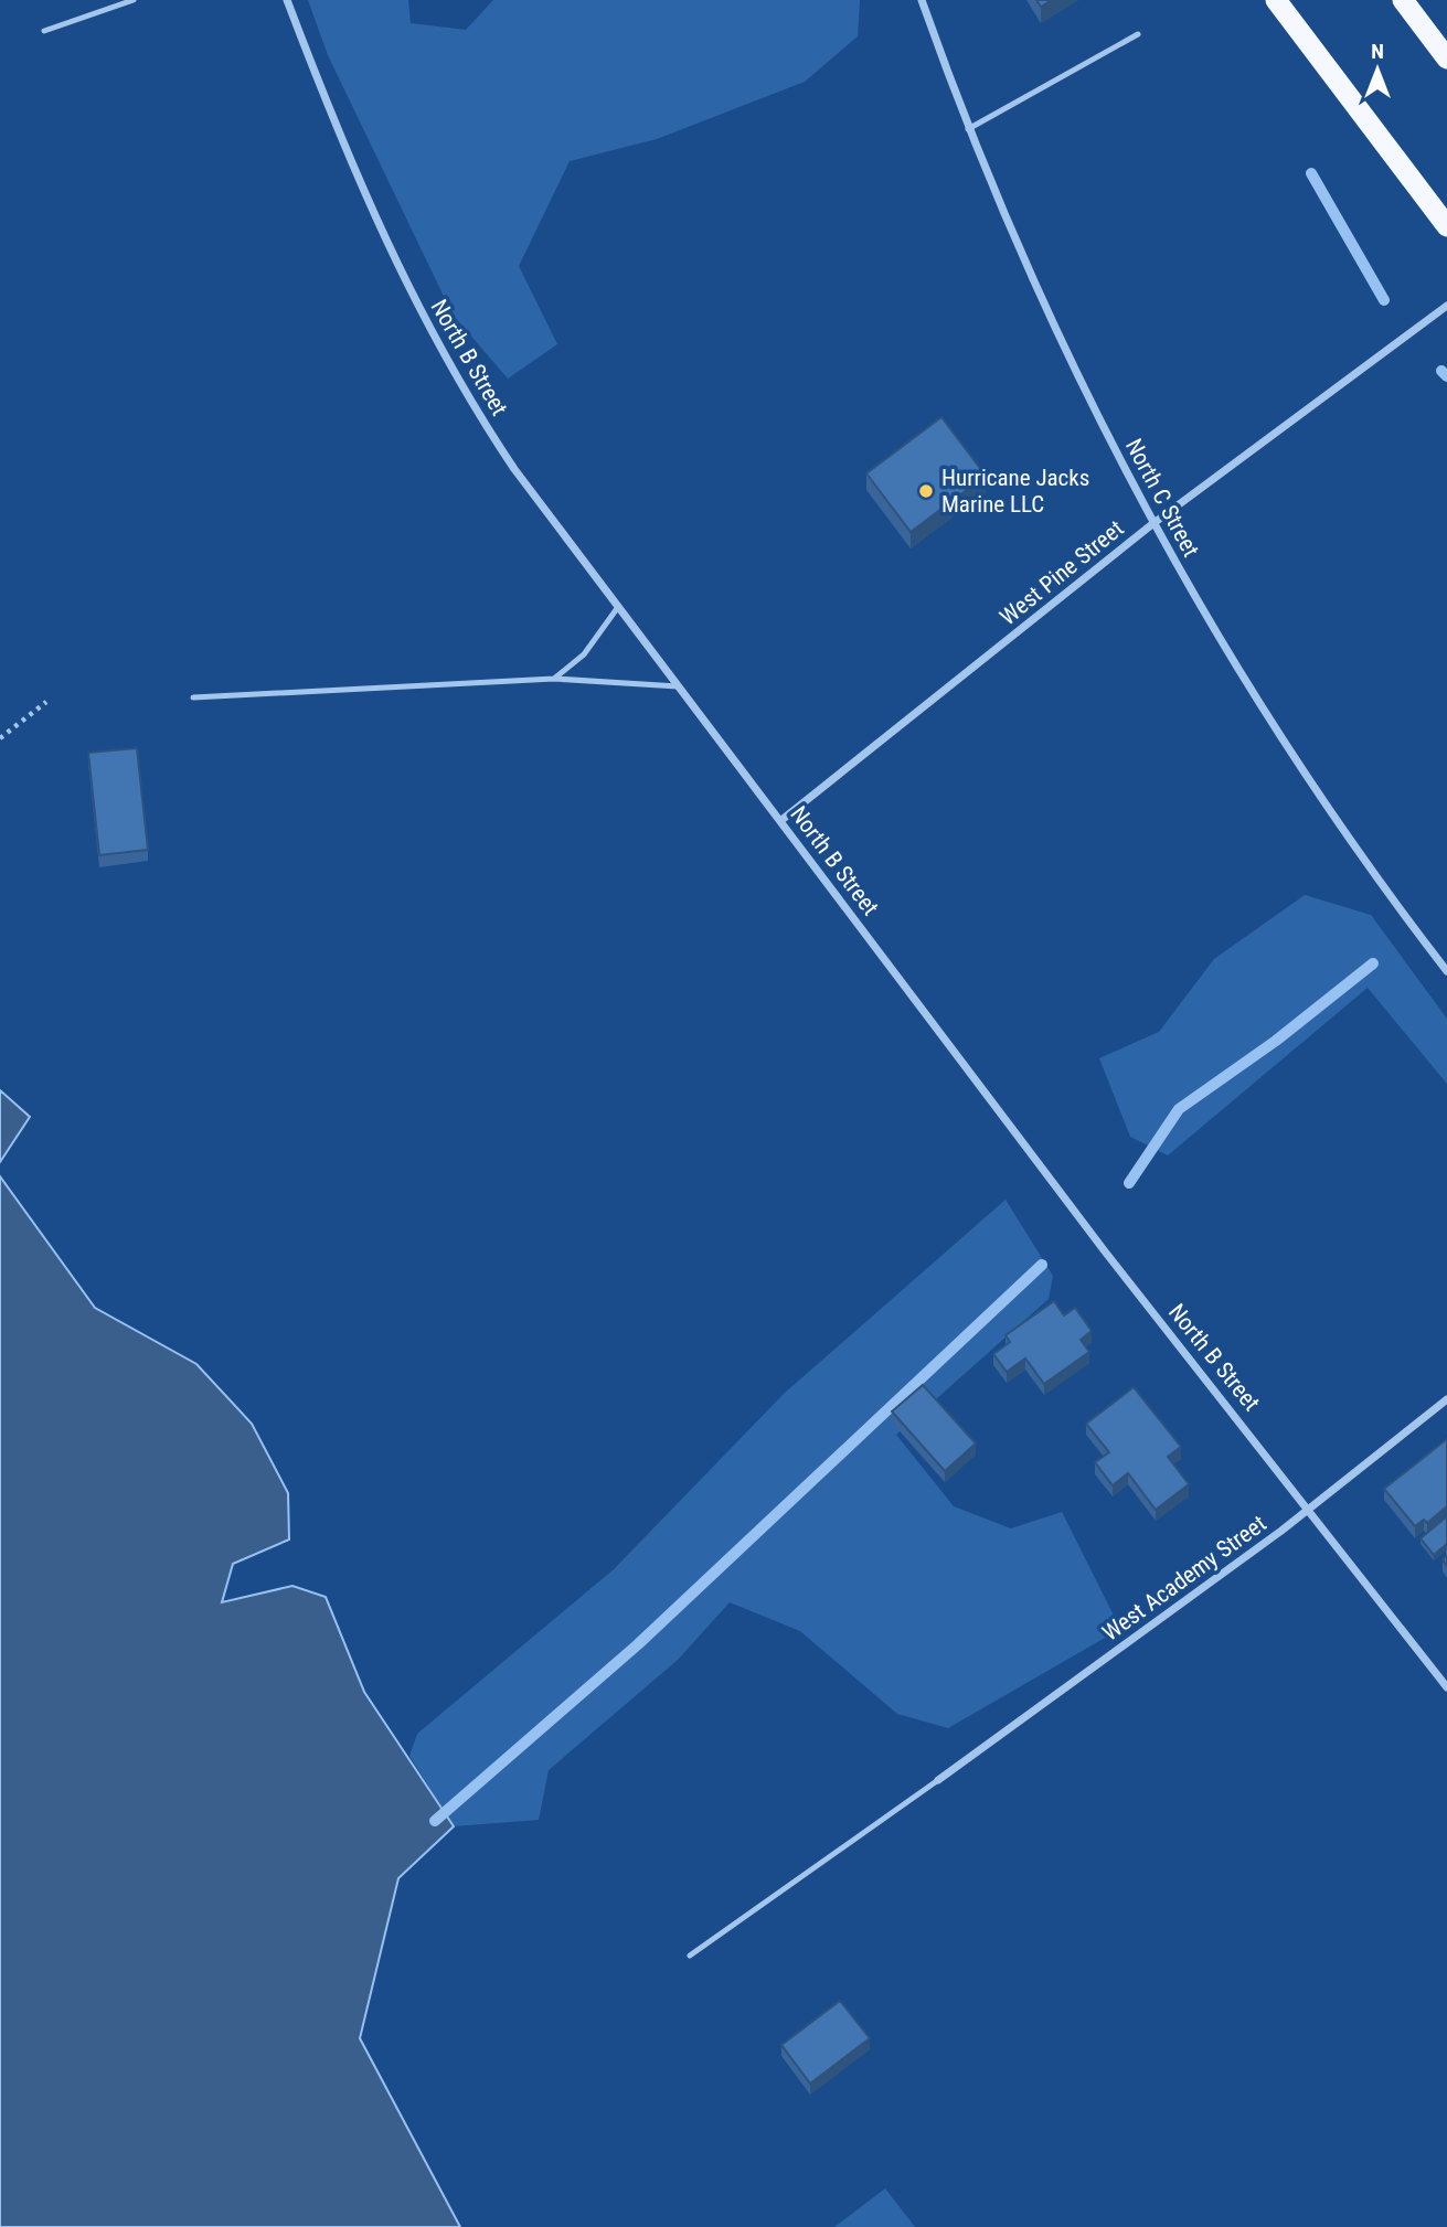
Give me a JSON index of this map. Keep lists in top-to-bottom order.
{
  "streets": {
    "street": [
      "North B Street",
      "North C Street",
      "West Pine Street",
      "West Academy Street"
    ]
  },
  "crossings": [
    ["North B Street", "West Pine Street"],
    ["North B Street", "West Academy Street"],
    ["North C Street", "West Pine Street"]
  ],
  "places": ["Hurricane Jacks Marine LLC"],
  "north": "top"
}
